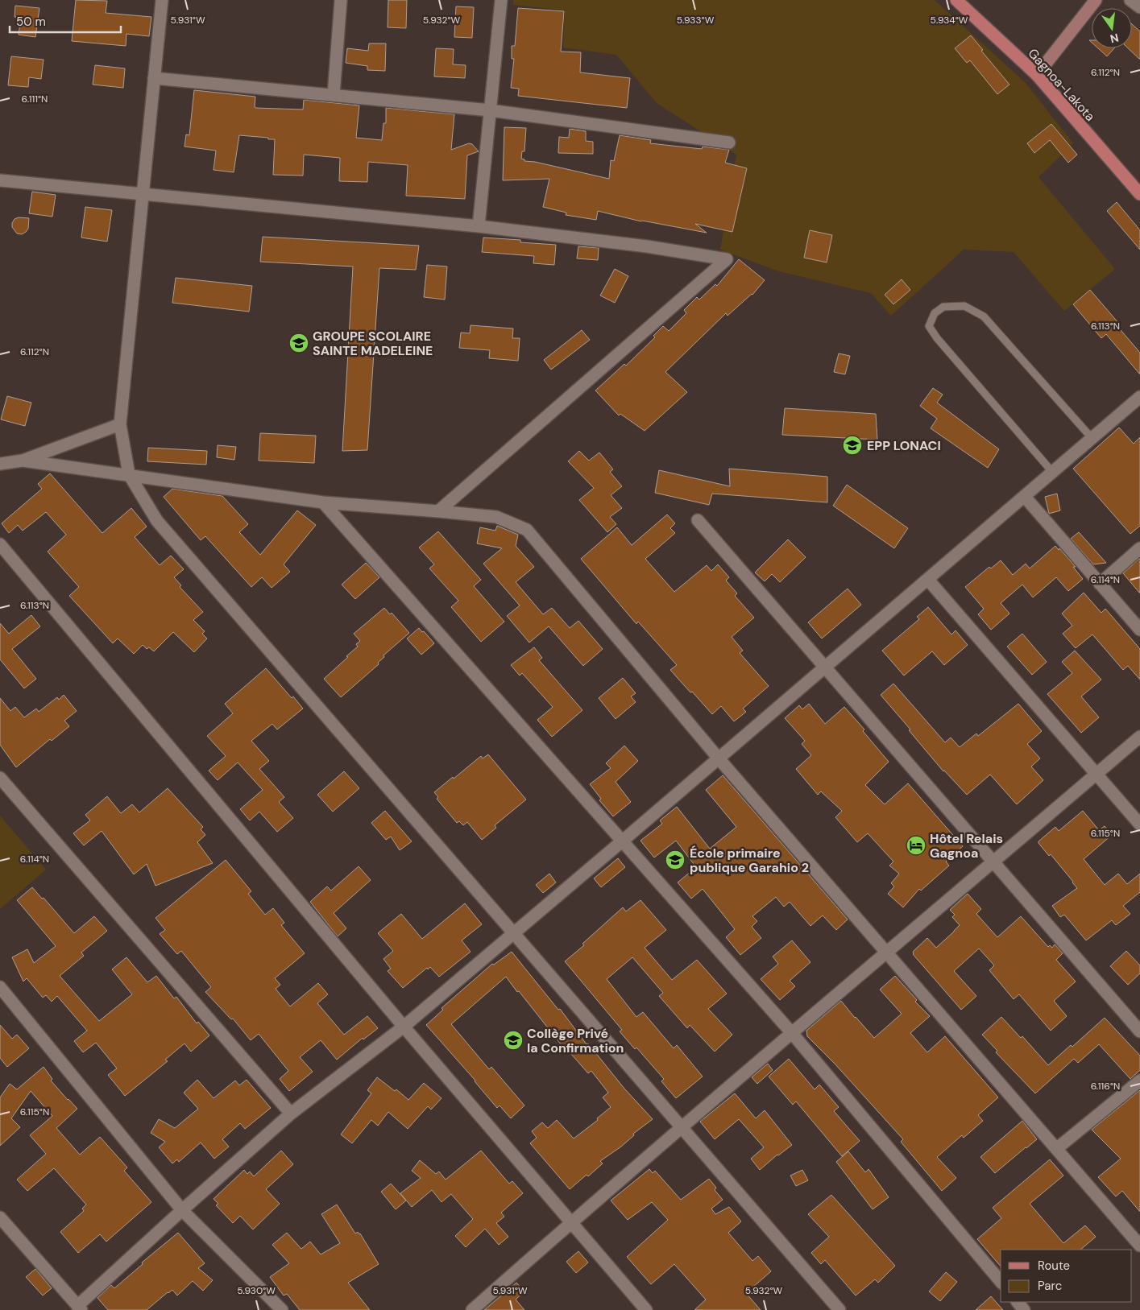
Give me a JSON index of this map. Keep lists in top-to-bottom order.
{
  "streets": {
    "main road": ["Gagnoa-Lakota"]
  },
  "places": {
    "school or university": [
      "GROUPE SCOLAIRE SAINTE MADELEINE",
      "EPP LONACI",
      "École primaire publique Garahio 2",
      "Collège Privé la Confirmation"
    ],
    "hotel": ["Hôtel Relais Gagnoa"]
  },
  "legend": ["Route", "Parc"],
  "scale_bar": "50 m",
  "north": "bottom",
  "coordinates": [
    "5.931°W",
    "5.932°W",
    "5.933°W",
    "5.934°W",
    "6.112°N",
    "6.111°N",
    "6.113°N",
    "6.114°N",
    "6.115°N",
    "6.116°N",
    "5.930°W"
  ]
}
